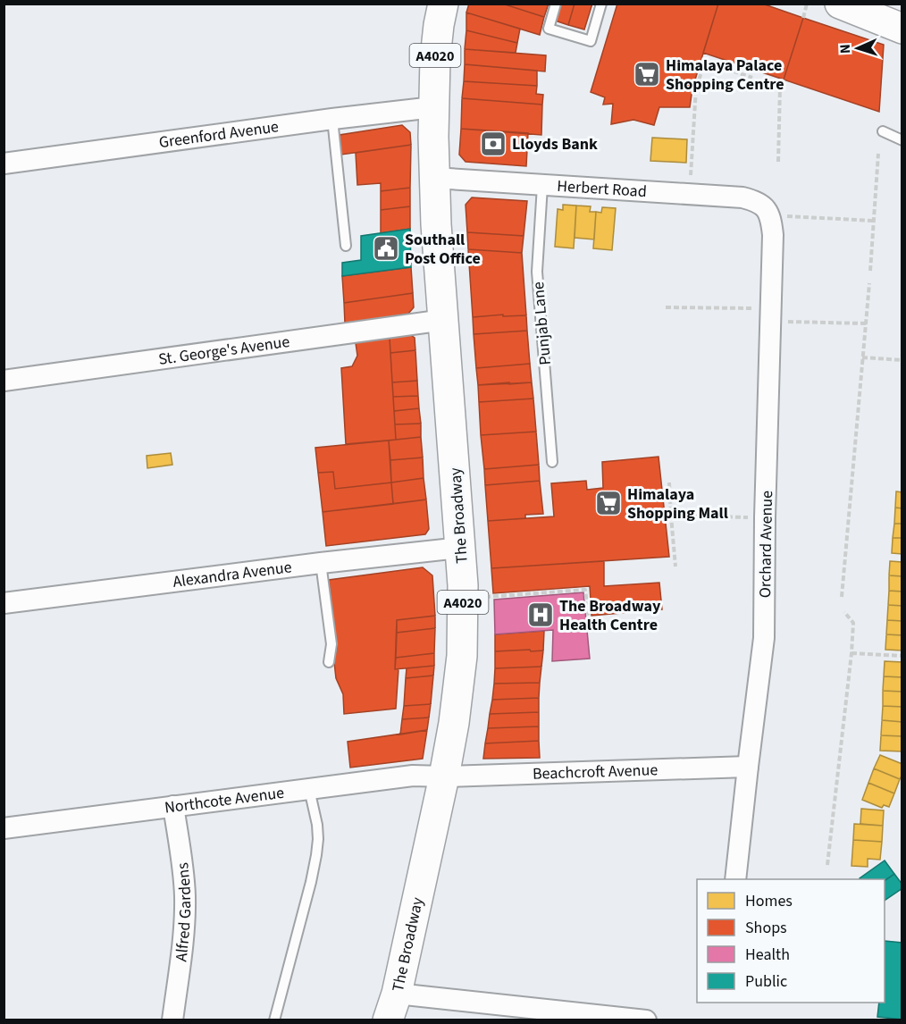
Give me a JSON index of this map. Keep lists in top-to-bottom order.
{
  "streets": {
    "main road": ["A4020", "The Broadway"],
    "street": [
      "Greenford Avenue",
      "Herbert Road",
      "St. George's Avenue",
      "Orchard Avenue",
      "Alexandra Avenue",
      "Beachcroft Avenue",
      "Northcote Avenue",
      "Alfred Gardens"
    ],
    "lane": ["Punjab Lane"]
  },
  "crossings": [
    ["Greenford Avenue", "The Broadway"],
    ["Herbert Road", "Punjab Lane"],
    ["Herbert Road", "The Broadway"],
    ["Herbert Road", "Orchard Avenue"],
    ["St. George's Avenue", "The Broadway"],
    ["The Broadway", "Alexandra Avenue"],
    ["The Broadway", "Beachcroft Avenue"],
    ["The Broadway", "Northcote Avenue"],
    ["Orchard Avenue", "Beachcroft Avenue"],
    ["Beachcroft Avenue", "Northcote Avenue"],
    ["Northcote Avenue", "Alfred Gardens"]
  ],
  "places": {
    "supermarket": ["Himalaya Palace Shopping Centre", "Himalaya Shopping Mall"],
    "bank": ["Lloyds Bank"],
    "public building": ["Southall Post Office"],
    "hospital": ["The Broadway Health Centre"]
  },
  "legend": [
    "Homes",
    "Shops",
    "Health",
    "Public"
  ],
  "north": "left"
}
